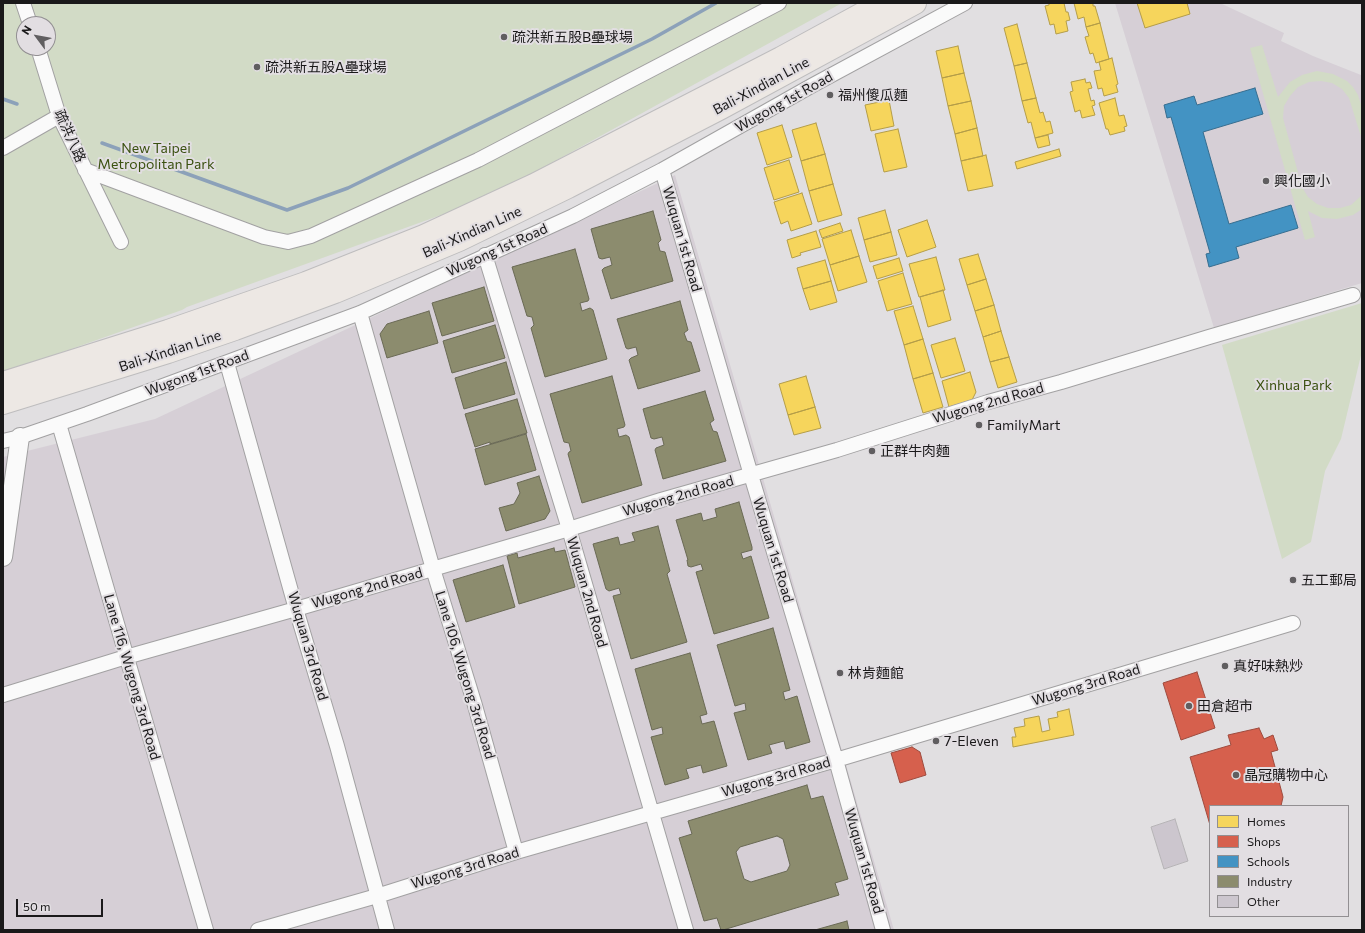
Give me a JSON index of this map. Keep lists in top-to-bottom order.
{
  "streets": {
    "highway": ["Bali-Xindian Line"],
    "street": [
      "Wugong 1st Road",
      "疏洪八路",
      "Wuquan 1st Road",
      "Wugong 2nd Road",
      "Wuquan 2nd Road",
      "Wuquan 3rd Road",
      "Lane 106, Wugong 3rd Road",
      "Lane 116, Wugong 3rd Road",
      "Wugong 3rd Road"
    ]
  },
  "crossings": [
    ["Wugong 1st Road", "Wuquan 1st Road"],
    ["Wugong 1st Road", "Wuquan 2nd Road"],
    ["Wugong 1st Road", "Wuquan 3rd Road"],
    ["Wugong 1st Road", "Lane 106, Wugong 3rd Road"],
    ["Wugong 1st Road", "Lane 116, Wugong 3rd Road"],
    ["Wuquan 1st Road", "Wugong 2nd Road"],
    ["Wuquan 1st Road", "Wugong 3rd Road"],
    ["Wugong 2nd Road", "Wuquan 2nd Road"],
    ["Wugong 2nd Road", "Wuquan 3rd Road"],
    ["Wugong 2nd Road", "Lane 106, Wugong 3rd Road"],
    ["Wugong 2nd Road", "Lane 116, Wugong 3rd Road"],
    ["Wuquan 2nd Road", "Wugong 3rd Road"],
    ["Wuquan 3rd Road", "Wugong 3rd Road"],
    ["Lane 106, Wugong 3rd Road", "Wugong 3rd Road"]
  ],
  "parks": ["New Taipei Metropolitan Park", "Xinhua Park"],
  "places": [
    "疏洪新五股B壘球場",
    "疏洪新五股A壘球場",
    "福州傻瓜麵",
    "興化國小",
    "FamilyMart",
    "正群牛肉麵",
    "五工郵局",
    "真好味熱炒",
    "林肯麵館",
    "田倉超市",
    "7-Eleven",
    "晶冠購物中心"
  ],
  "legend": [
    "Homes",
    "Shops",
    "Schools",
    "Industry",
    "Other"
  ],
  "scale_bar": "50 m",
  "north": "top left"
}
